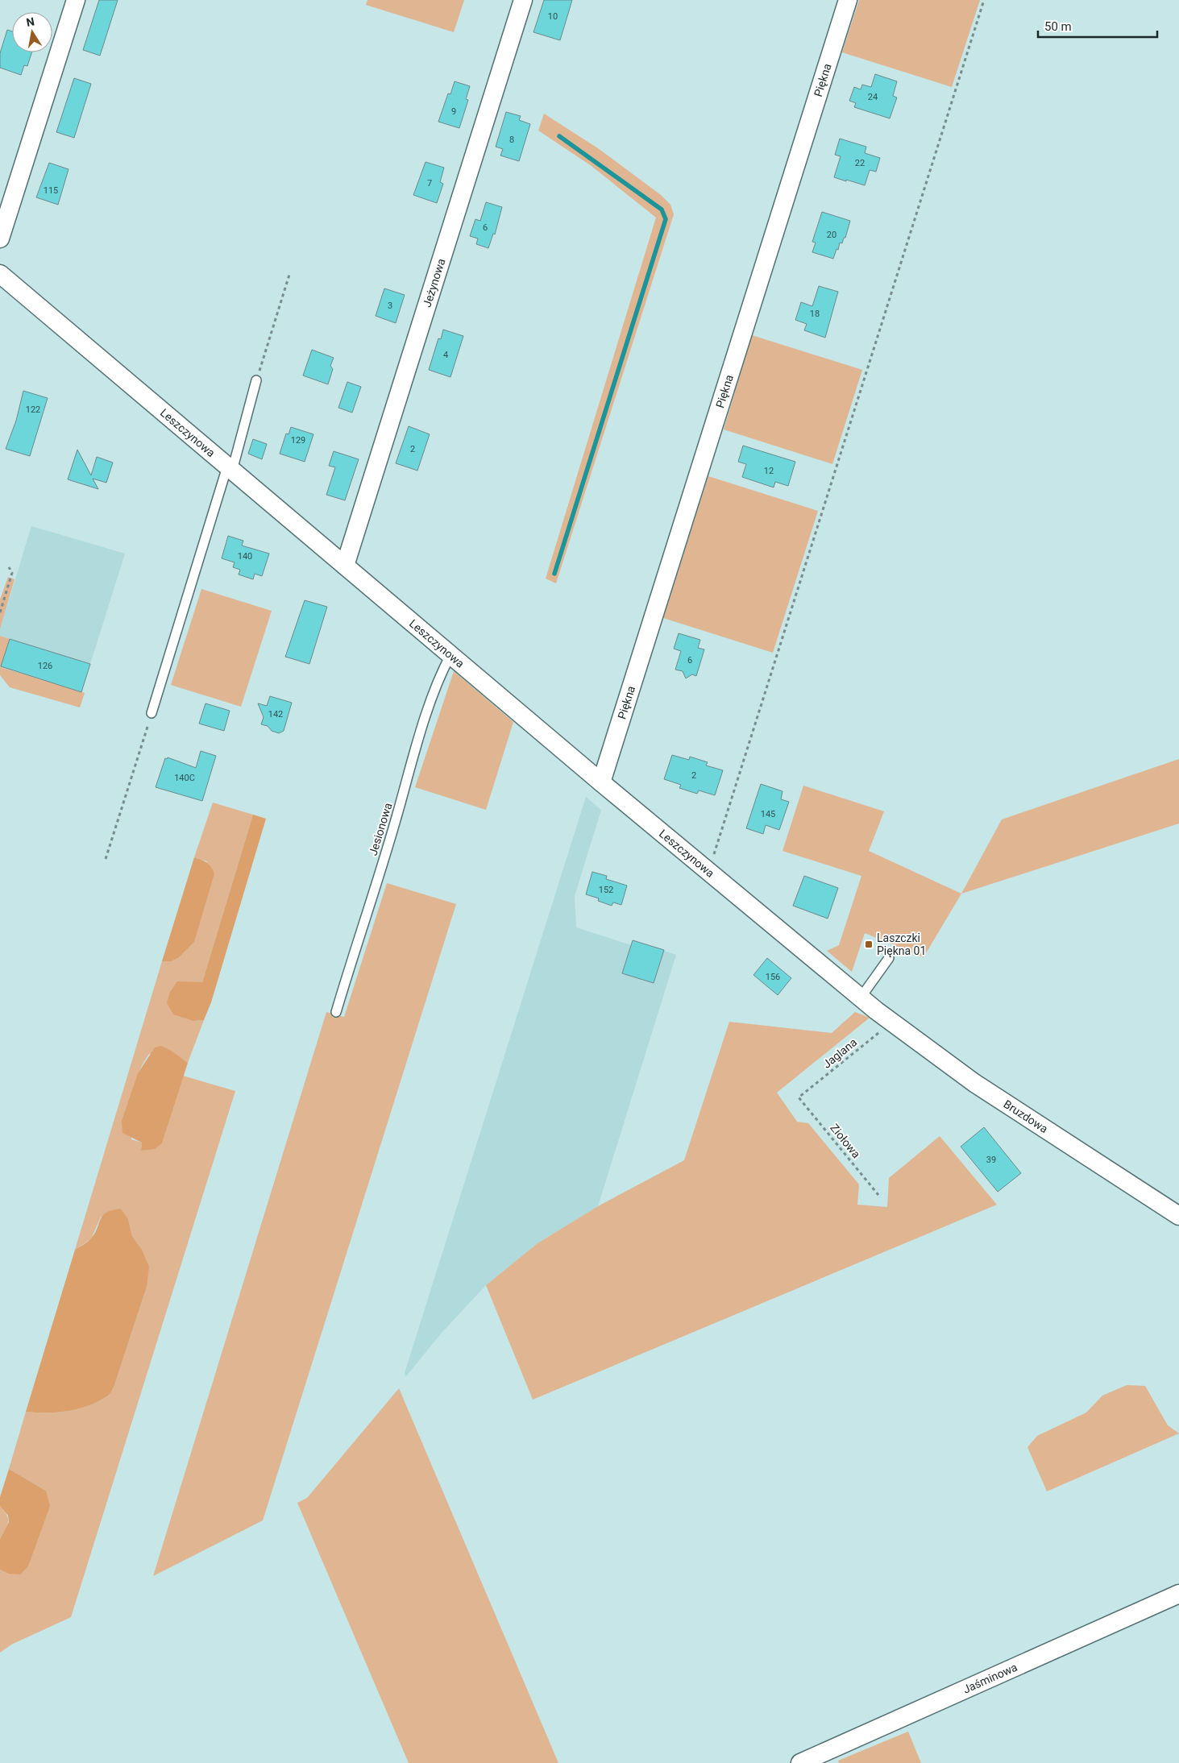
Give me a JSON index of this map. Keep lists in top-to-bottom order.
{
  "streets": {
    "street": [
      "Piękna",
      "Jeżynowa",
      "Leszczynowa",
      "Bruzdowa",
      "Jaśminowa"
    ],
    "lane": ["Jesionowa"],
    "path": ["Jaglana", "Ziołowa"]
  },
  "crossings": [
    ["Piękna", "Leszczynowa"],
    ["Jeżynowa", "Leszczynowa"],
    ["Leszczynowa", "Jesionowa"],
    ["Leszczynowa", "Bruzdowa"],
    ["Jaglana", "Bruzdowa"],
    ["Jaglana", "Ziołowa"]
  ],
  "places": {
    "transit": ["Laszczki Piękna 01"]
  },
  "house_numbers": [
    "10",
    "24",
    "9",
    "8",
    "22",
    "7",
    "115",
    "6",
    "20",
    "3",
    "18",
    "4",
    "122",
    "129",
    "2",
    "12",
    "140",
    "6",
    "126",
    "142",
    "2",
    "140C",
    "145",
    "152",
    "156",
    "39"
  ],
  "scale_bar": "50 m",
  "north": "top"
}
